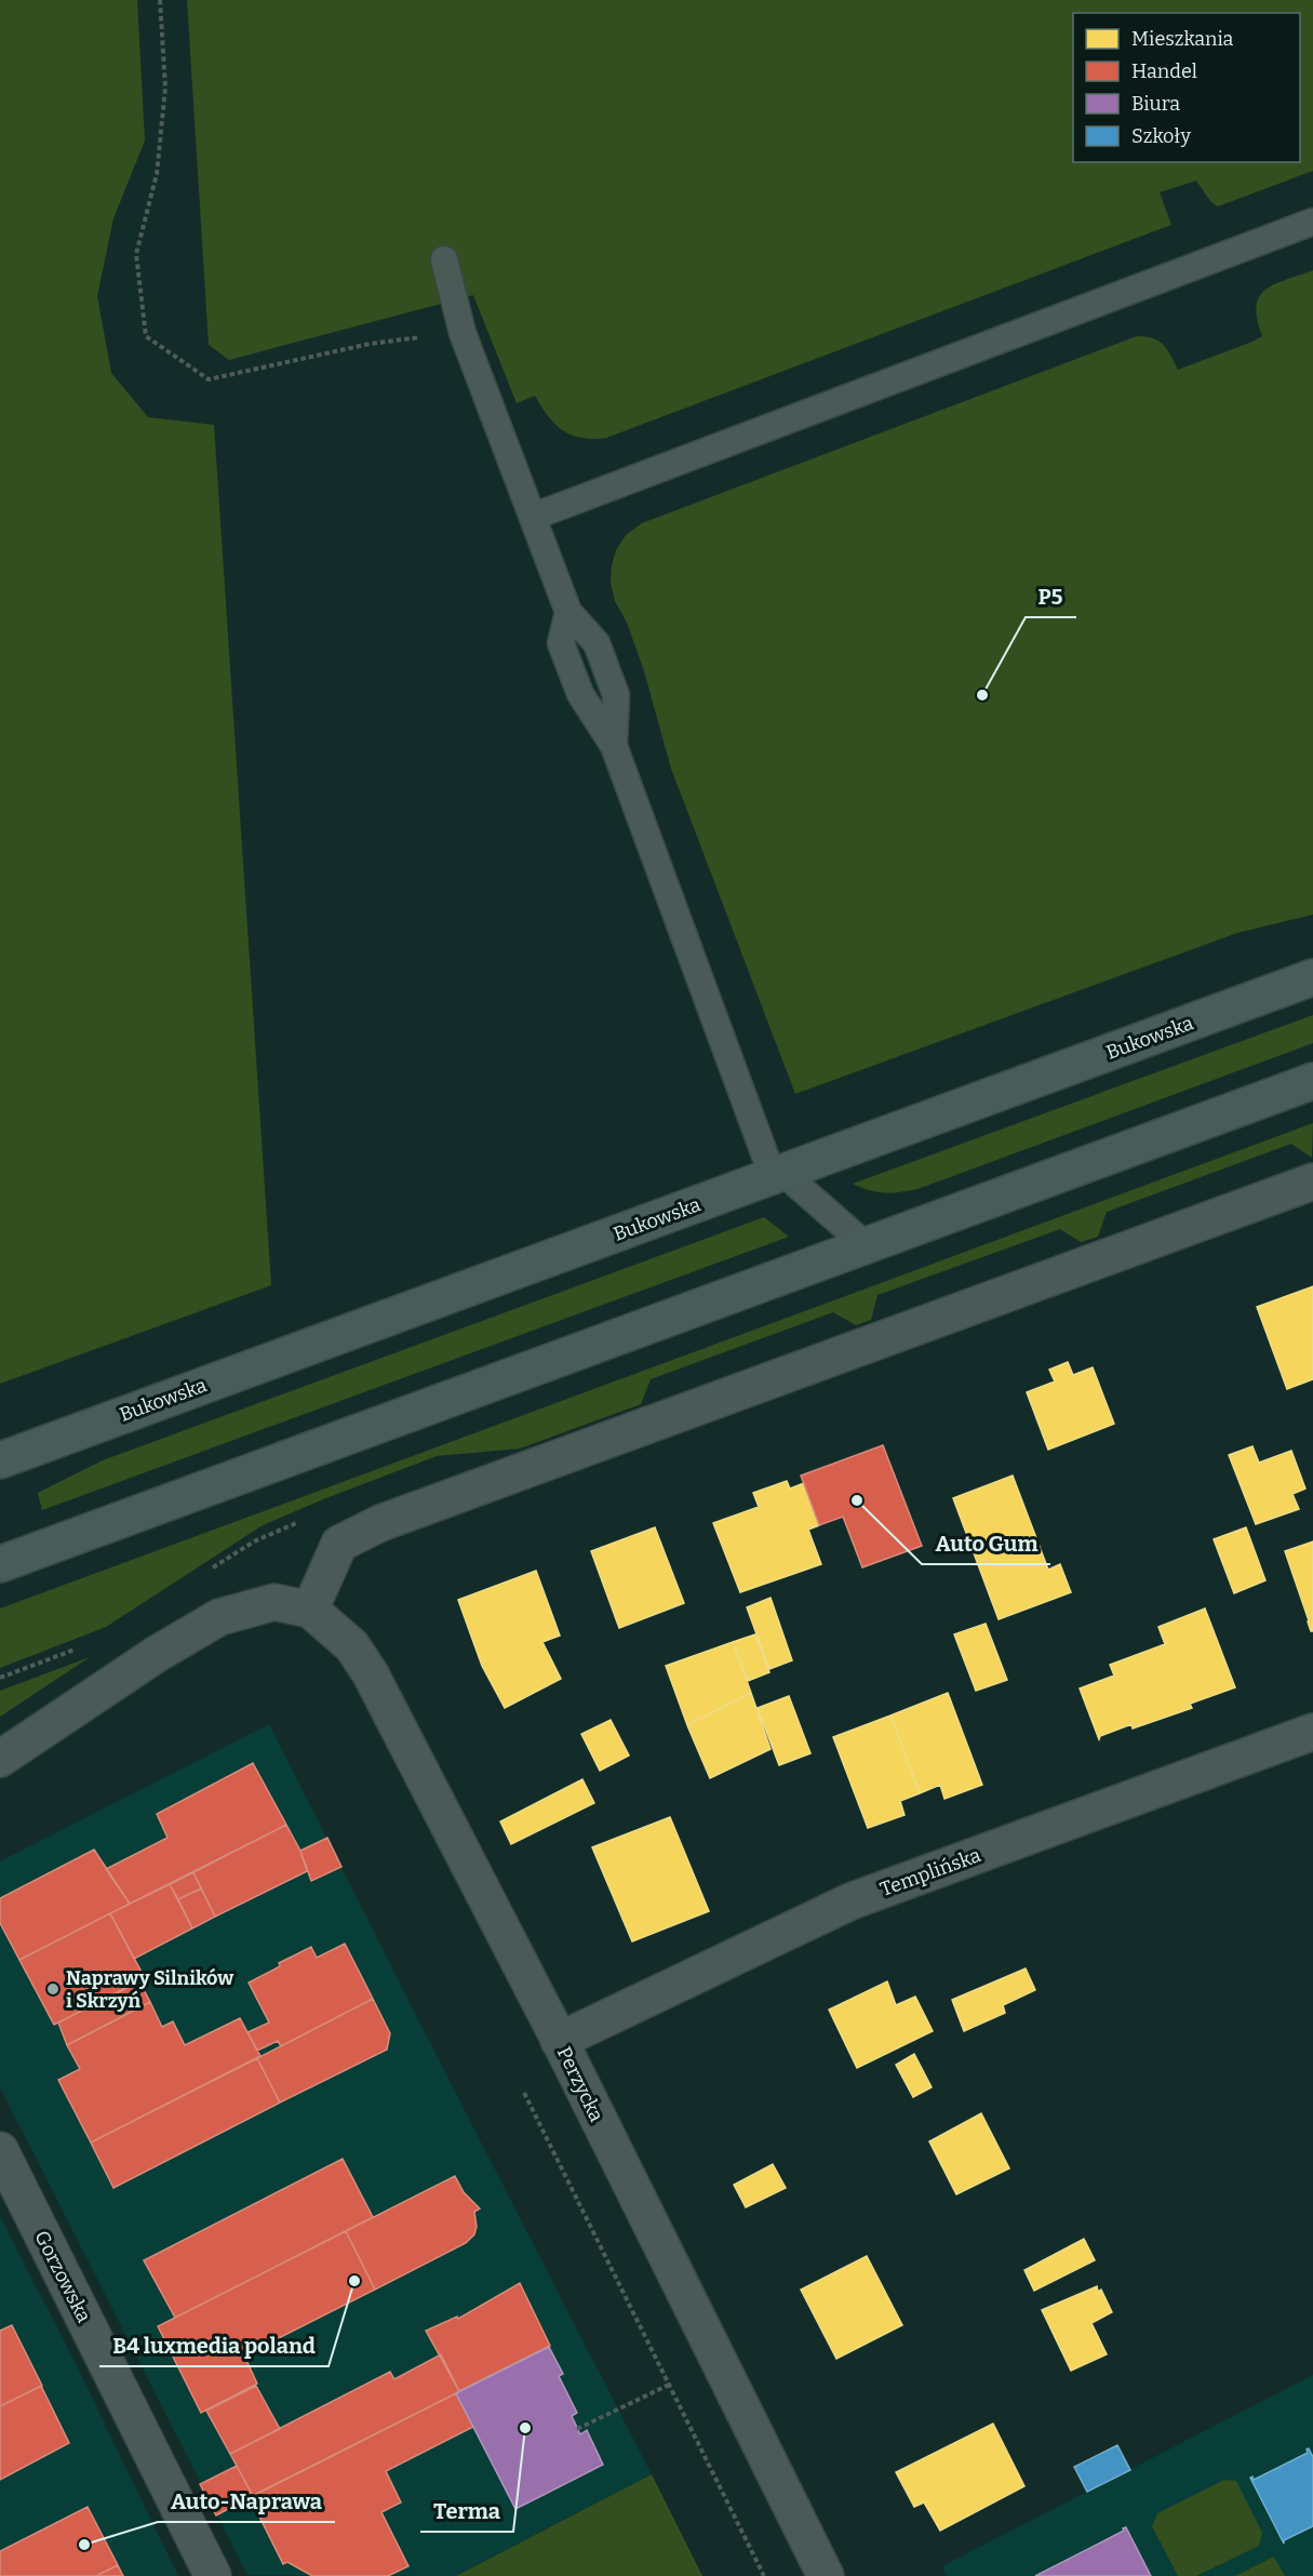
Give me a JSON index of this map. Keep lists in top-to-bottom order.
{
  "streets": {
    "main road": ["Bukowska"],
    "street": ["Templińska", "Perzycka", "Gorzowska"]
  },
  "crossings": [
    ["Templińska", "Perzycka"]
  ],
  "places": [
    "P5",
    "Auto Gum",
    "Naprawy Silników i Skrzyń",
    "B4 luxmedia poland",
    "Terma",
    "Auto-Naprawa"
  ],
  "legend": [
    "Mieszkania",
    "Handel",
    "Biura",
    "Szkoły"
  ]
}
